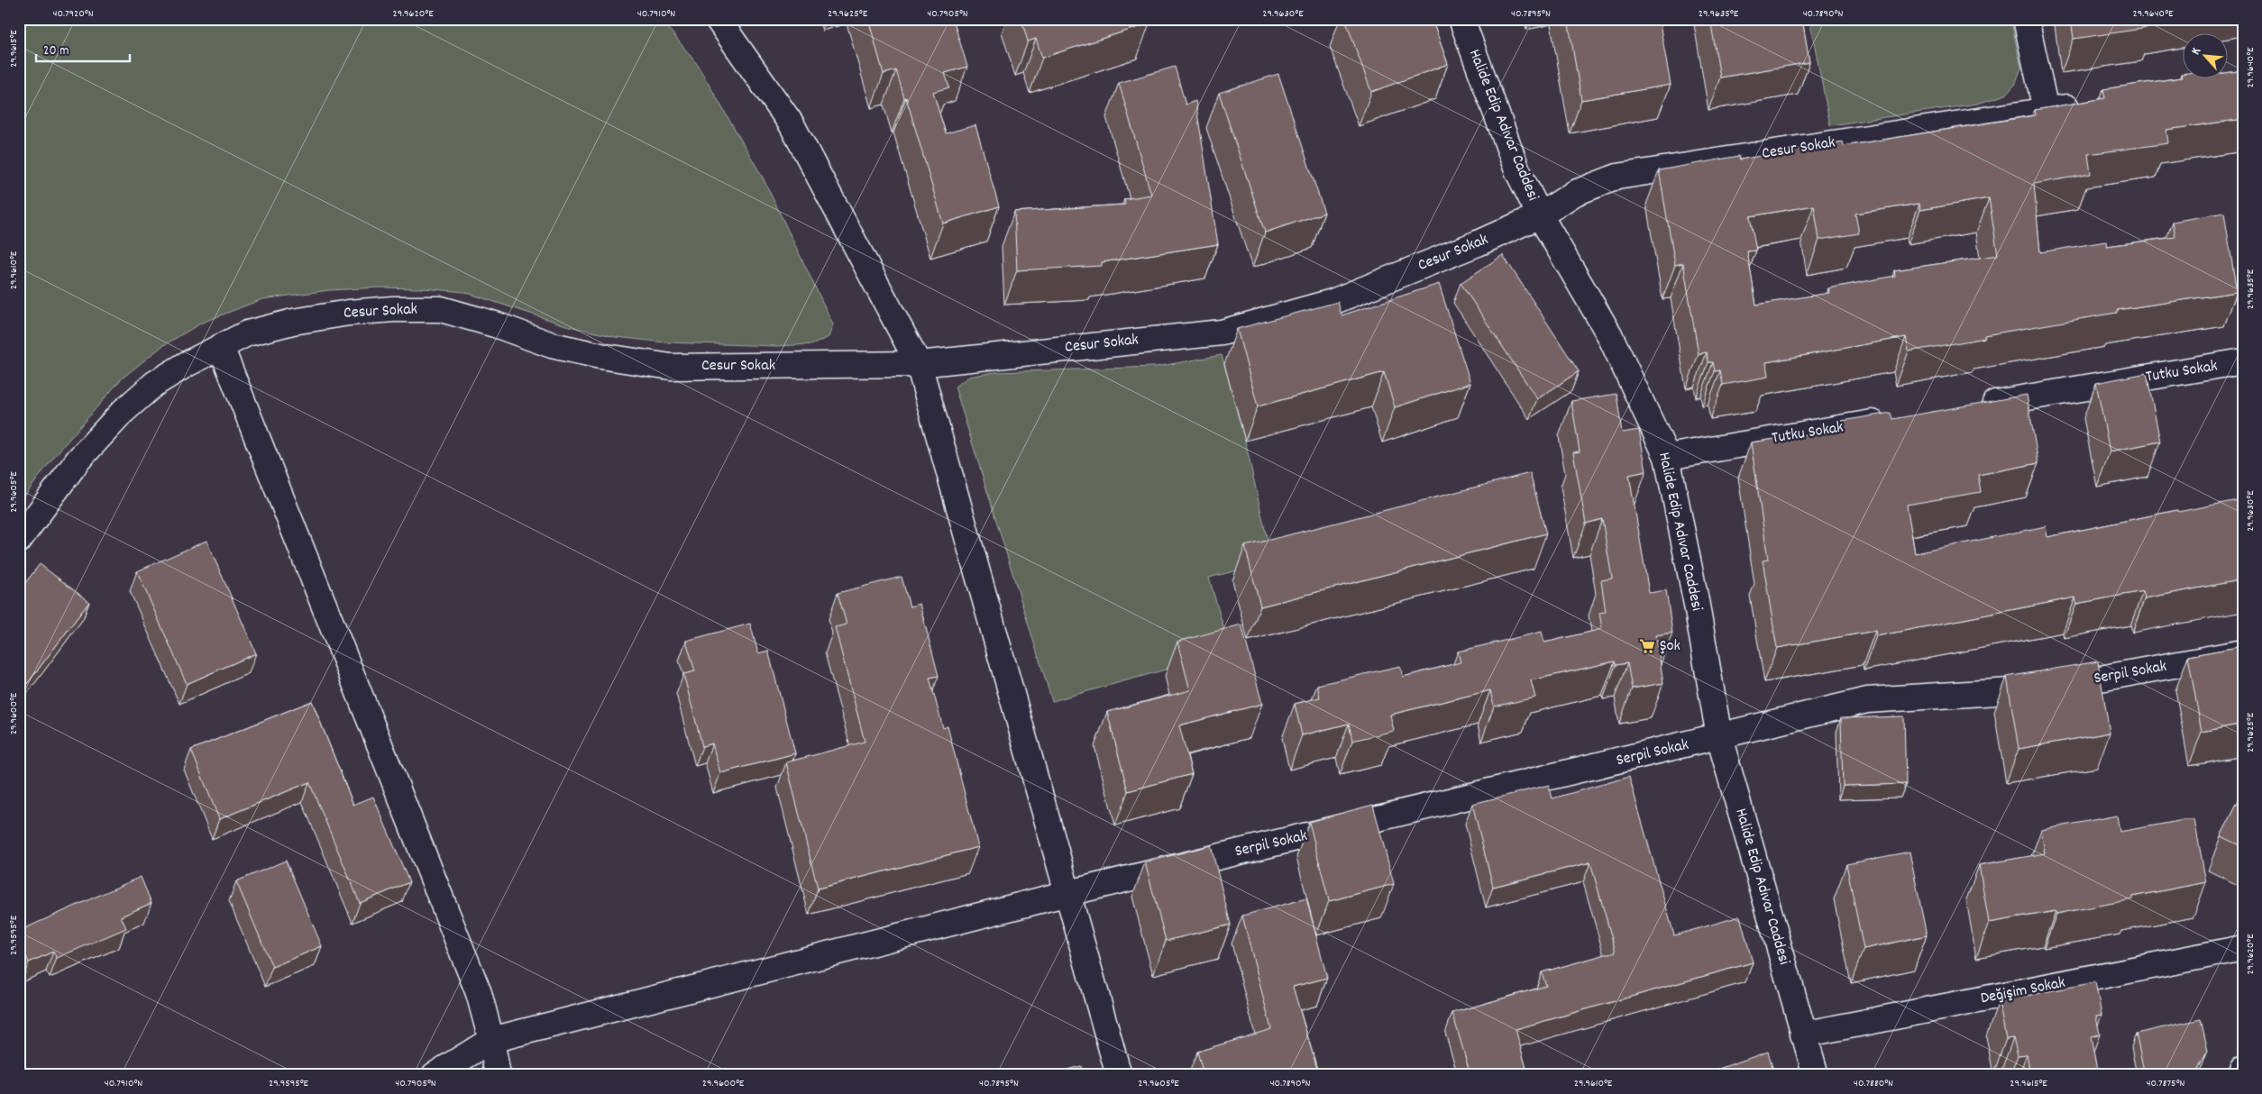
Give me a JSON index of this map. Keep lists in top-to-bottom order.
{
  "streets": {
    "street": [
      "Halide Edip Adıvar Caddesi",
      "Cesur Sokak",
      "Tutku Sokak",
      "Serpil Sokak",
      "Değişim Sokak"
    ]
  },
  "crossings": [
    ["Halide Edip Adıvar Caddesi", "Cesur Sokak"],
    ["Halide Edip Adıvar Caddesi", "Tutku Sokak"],
    ["Halide Edip Adıvar Caddesi", "Serpil Sokak"],
    ["Halide Edip Adıvar Caddesi", "Değişim Sokak"]
  ],
  "places": {
    "supermarket": ["Şok"]
  },
  "scale_bar": "20 m",
  "north": "top left",
  "coordinates": [
    "40.7920°N",
    "29.9620°E",
    "40.7910°N",
    "29.9625°E",
    "40.7905°N",
    "29.9630°E",
    "40.7895°N",
    "29.9635°E",
    "40.7890°N",
    "29.9640°E",
    "29.9615°E",
    "29.9610°E",
    "29.9605°E",
    "29.9600°E",
    "29.9595°E",
    "40.7880°N",
    "40.7875°N"
  ]
}
